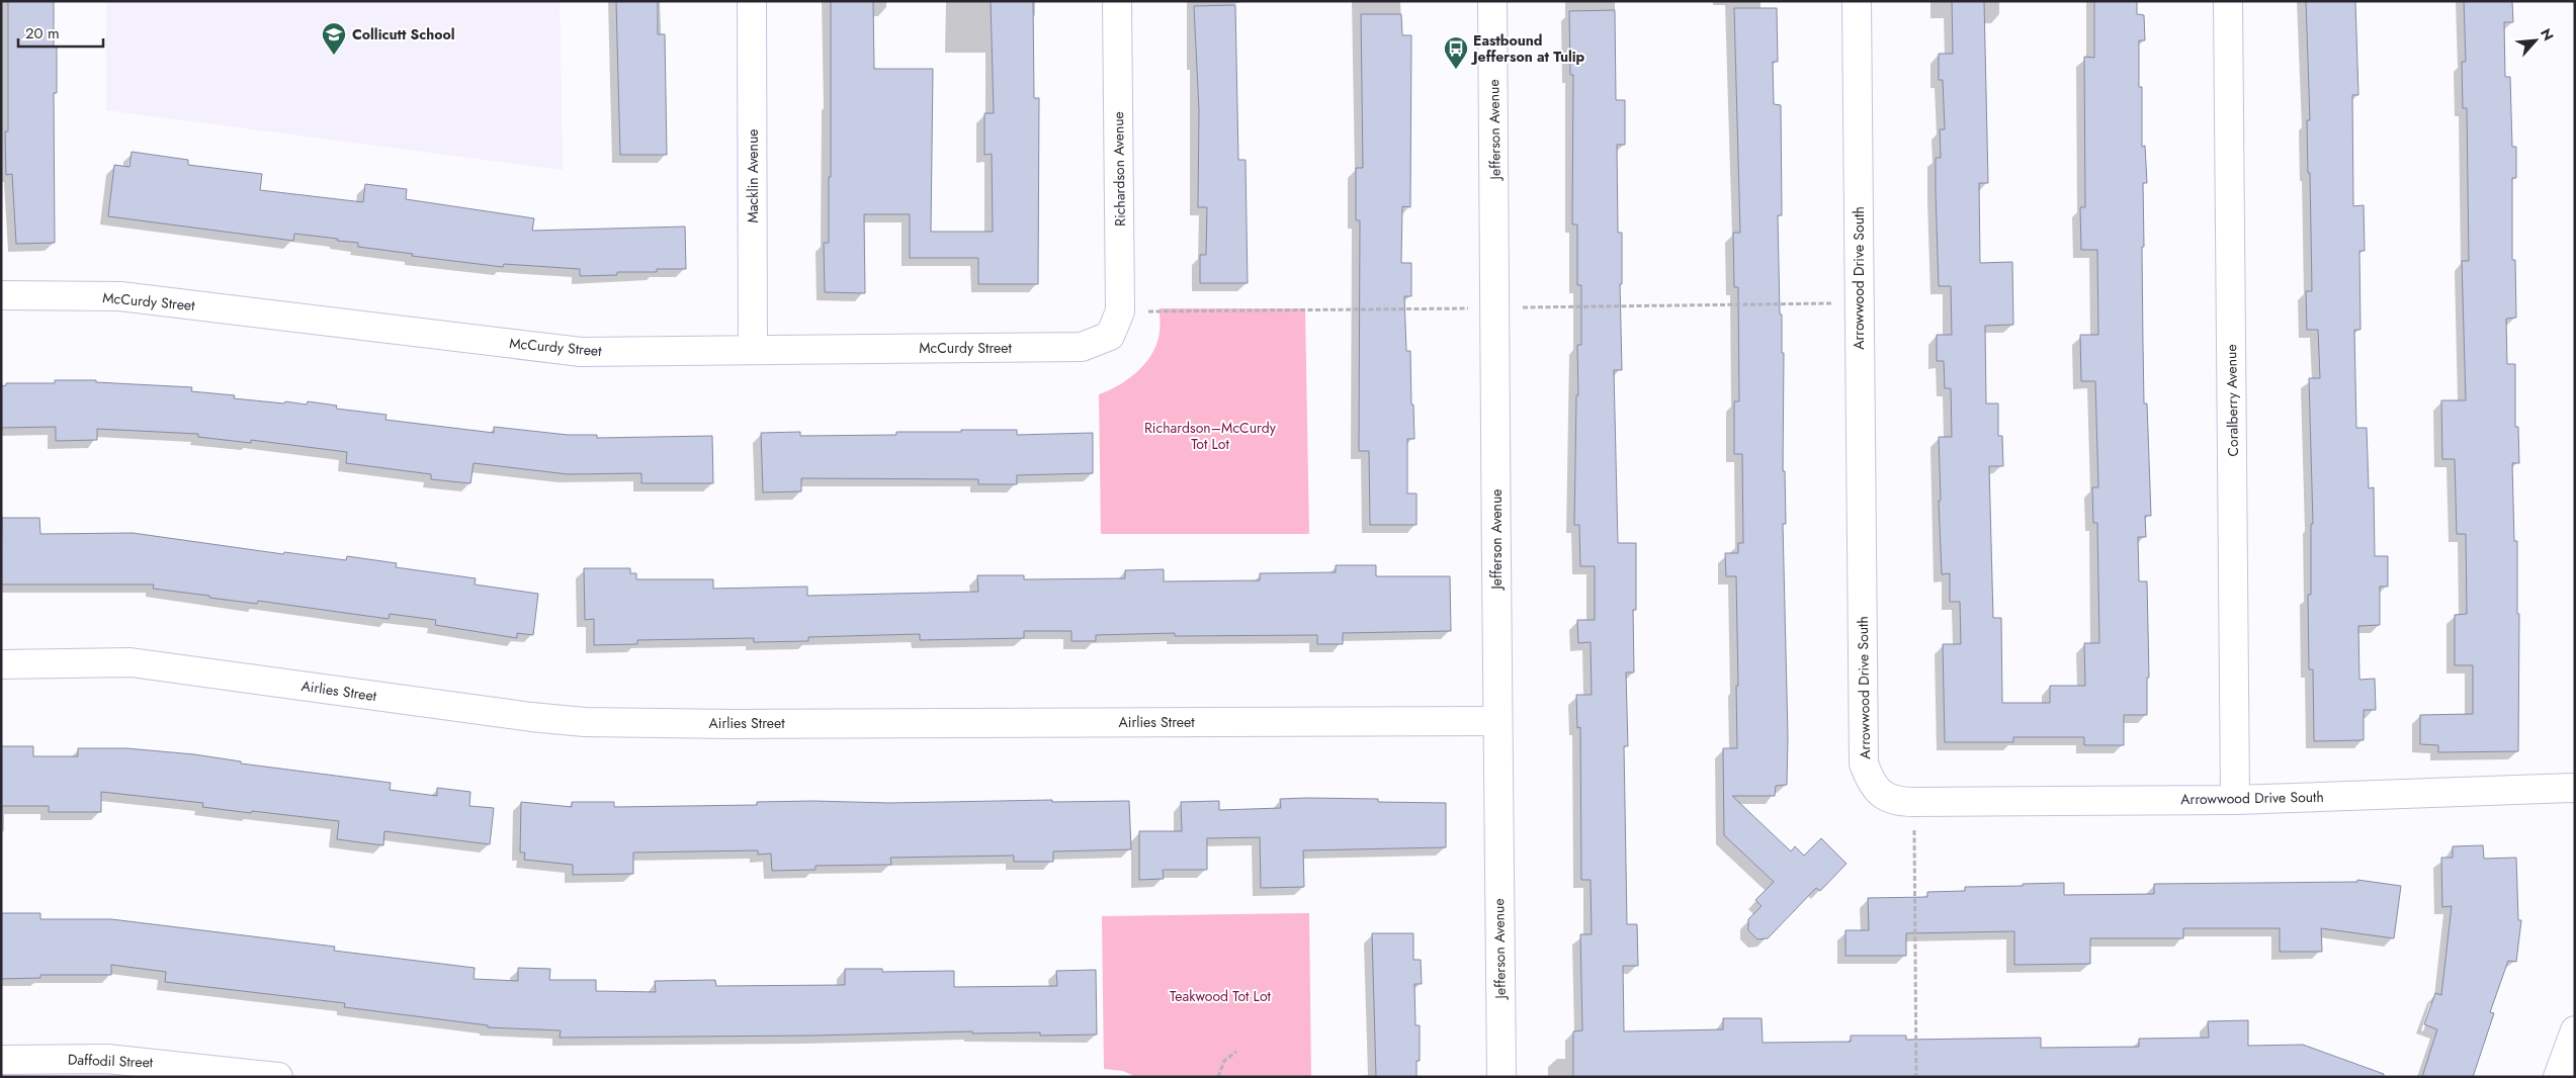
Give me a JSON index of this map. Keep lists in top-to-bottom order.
{
  "streets": {
    "street": [
      "Jefferson Avenue",
      "Richardson Avenue",
      "Macklin Avenue",
      "Arrowwood Drive South",
      "McCurdy Street",
      "Coralberry Avenue",
      "Airlies Street",
      "Daffodil Street"
    ]
  },
  "crossings": [
    ["Jefferson Avenue", "Airlies Street"],
    ["Richardson Avenue", "McCurdy Street"],
    ["Macklin Avenue", "McCurdy Street"],
    ["Arrowwood Drive South", "Coralberry Avenue"]
  ],
  "parks": ["Richardson–McCurdy Tot Lot", "Teakwood Tot Lot"],
  "places": {
    "school or university": ["Collicutt School"],
    "bus stop": ["Eastbound Jefferson at Tulip"]
  },
  "scale_bar": "20 m",
  "north": "top right"
}
